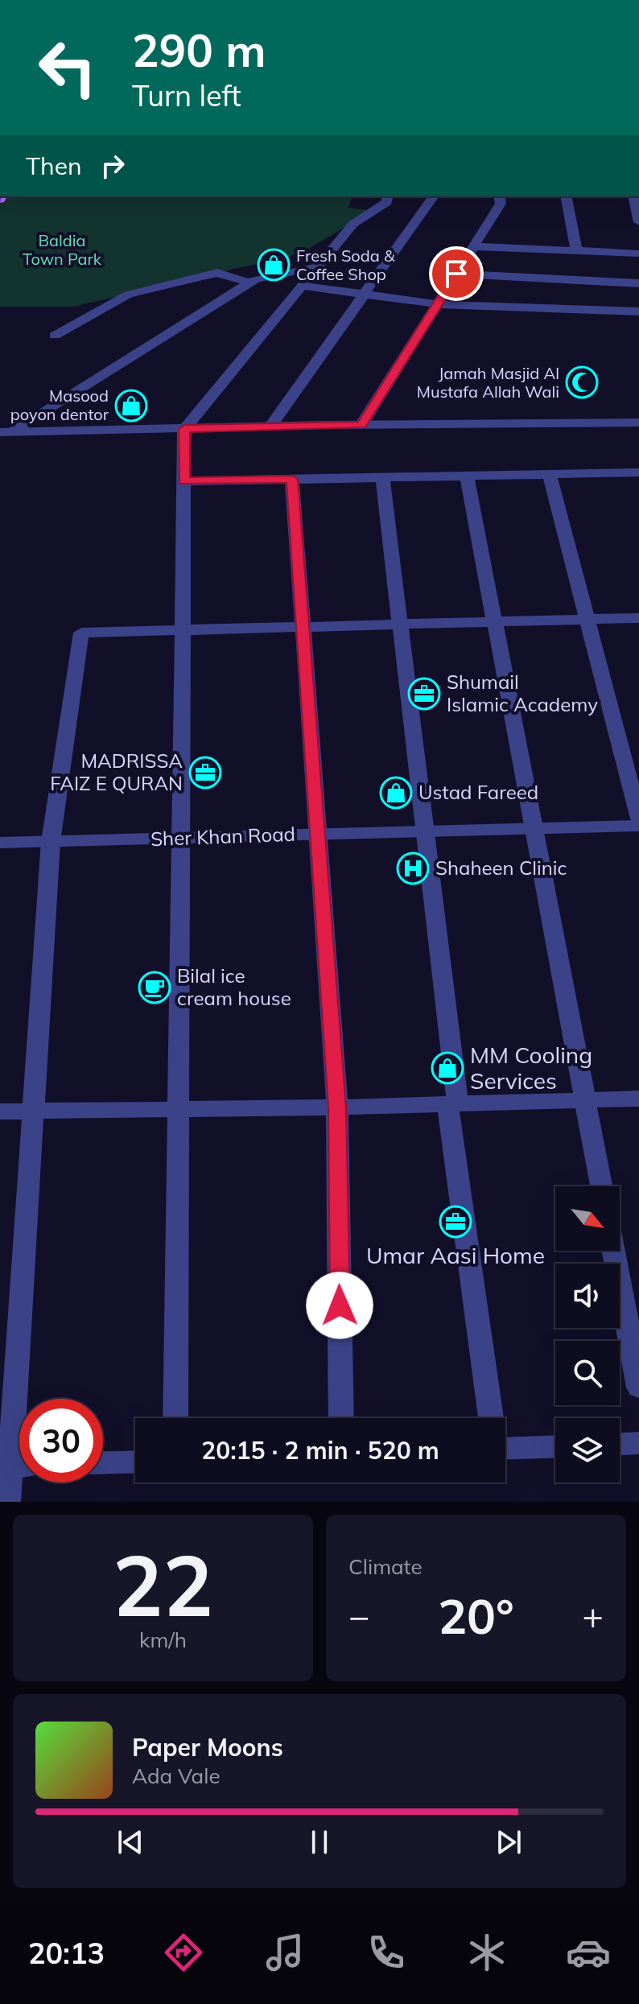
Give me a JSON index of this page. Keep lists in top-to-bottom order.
{
  "streets": {
    "street": ["Sher Khan Road"]
  },
  "parks": ["Baldia Town Park"],
  "places": {
    "shop": [
      "Fresh Soda & Coffee Shop",
      "Masood poyon dentor",
      "Ustad Fareed",
      "MM Cooling Services"
    ],
    "mosque": ["Jamah Masjid Al Mustafa Allah Wali"],
    "office": ["Shumail Islamic Academy", "MADRISSA FAIZ E QURAN", "Umar Aasi Home"],
    "hospital": ["Shaheen Clinic"],
    "cafe": ["Bilal ice cream house"]
  },
  "north": "bottom right",
  "page": {
    "turn": ["290 m", "Turn left"],
    "then": "Then",
    "limit": "30",
    "trip": "20:15 · 2 min · 520 m",
    "tile": [
      ["22", "km/h"],
      "Climate"
    ],
    "heat": ["−", "20°", "+"],
    "song": ["Paper Moons", "Ada Vale"],
    "tabs": "20:13"
  }
}
